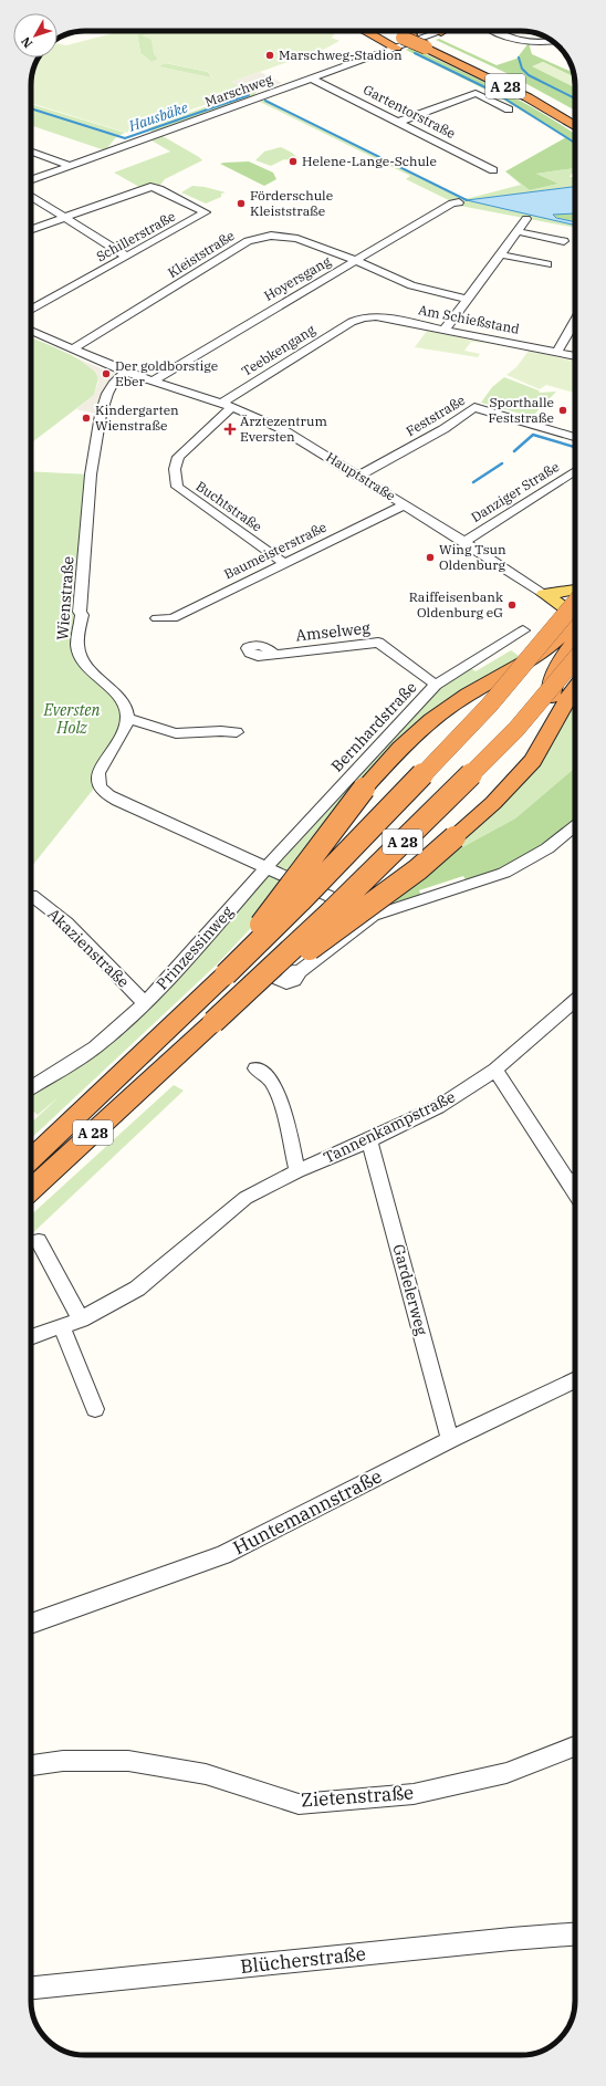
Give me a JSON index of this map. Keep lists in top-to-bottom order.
{
  "streets": {
    "highway": ["A 28"],
    "main road": ["Hauptstraße"],
    "street": [
      "Marschweg",
      "Gartentorstraße",
      "Schillerstraße",
      "Kleiststraße",
      "Hoyersgang",
      "Am Schießstand",
      "Teebkengang",
      "Feststraße",
      "Danziger Straße",
      "Buchtstraße",
      "Baumeisterstraße",
      "Wienstraße",
      "Amselweg",
      "Bernhardstraße",
      "Akazienstraße",
      "Prinzessinweg",
      "Tannenkampstraße",
      "Gardelerweg",
      "Huntemannstraße",
      "Zietenstraße",
      "Blücherstraße"
    ]
  },
  "crossings": [
    ["Marschweg", "Gartentorstraße"],
    ["Kleiststraße", "Hoyersgang"],
    ["Kleiststraße", "Hauptstraße"],
    ["Hoyersgang", "Hauptstraße"],
    ["Am Schießstand", "Teebkengang"],
    ["Teebkengang", "Hauptstraße"],
    ["Teebkengang", "Buchtstraße"],
    ["Feststraße", "Hauptstraße"],
    ["Hauptstraße", "Danziger Straße"],
    ["Hauptstraße", "Buchtstraße"],
    ["Hauptstraße", "Baumeisterstraße"],
    ["Hauptstraße", "Wienstraße"],
    ["Buchtstraße", "Baumeisterstraße"],
    ["Amselweg", "Bernhardstraße"],
    ["Bernhardstraße", "Prinzessinweg"],
    ["Akazienstraße", "Prinzessinweg"],
    ["Tannenkampstraße", "Gardelerweg"],
    ["Gardelerweg", "Huntemannstraße"]
  ],
  "water": ["Hausbäke"],
  "parks": ["Eversten Holz"],
  "places": {
    "other": [
      "Marschweg-Stadion",
      "Helene-Lange-Schule",
      "Förderschule Kleiststraße",
      "Der goldborstige Eber",
      "Sporthalle Feststraße",
      "Kindergarten Wienstraße",
      "Wing Tsun Oldenburg",
      "Raiffeisenbank Oldenburg eG"
    ],
    "health": ["Ärztezentrum Eversten"]
  },
  "north": "bottom left"
}
